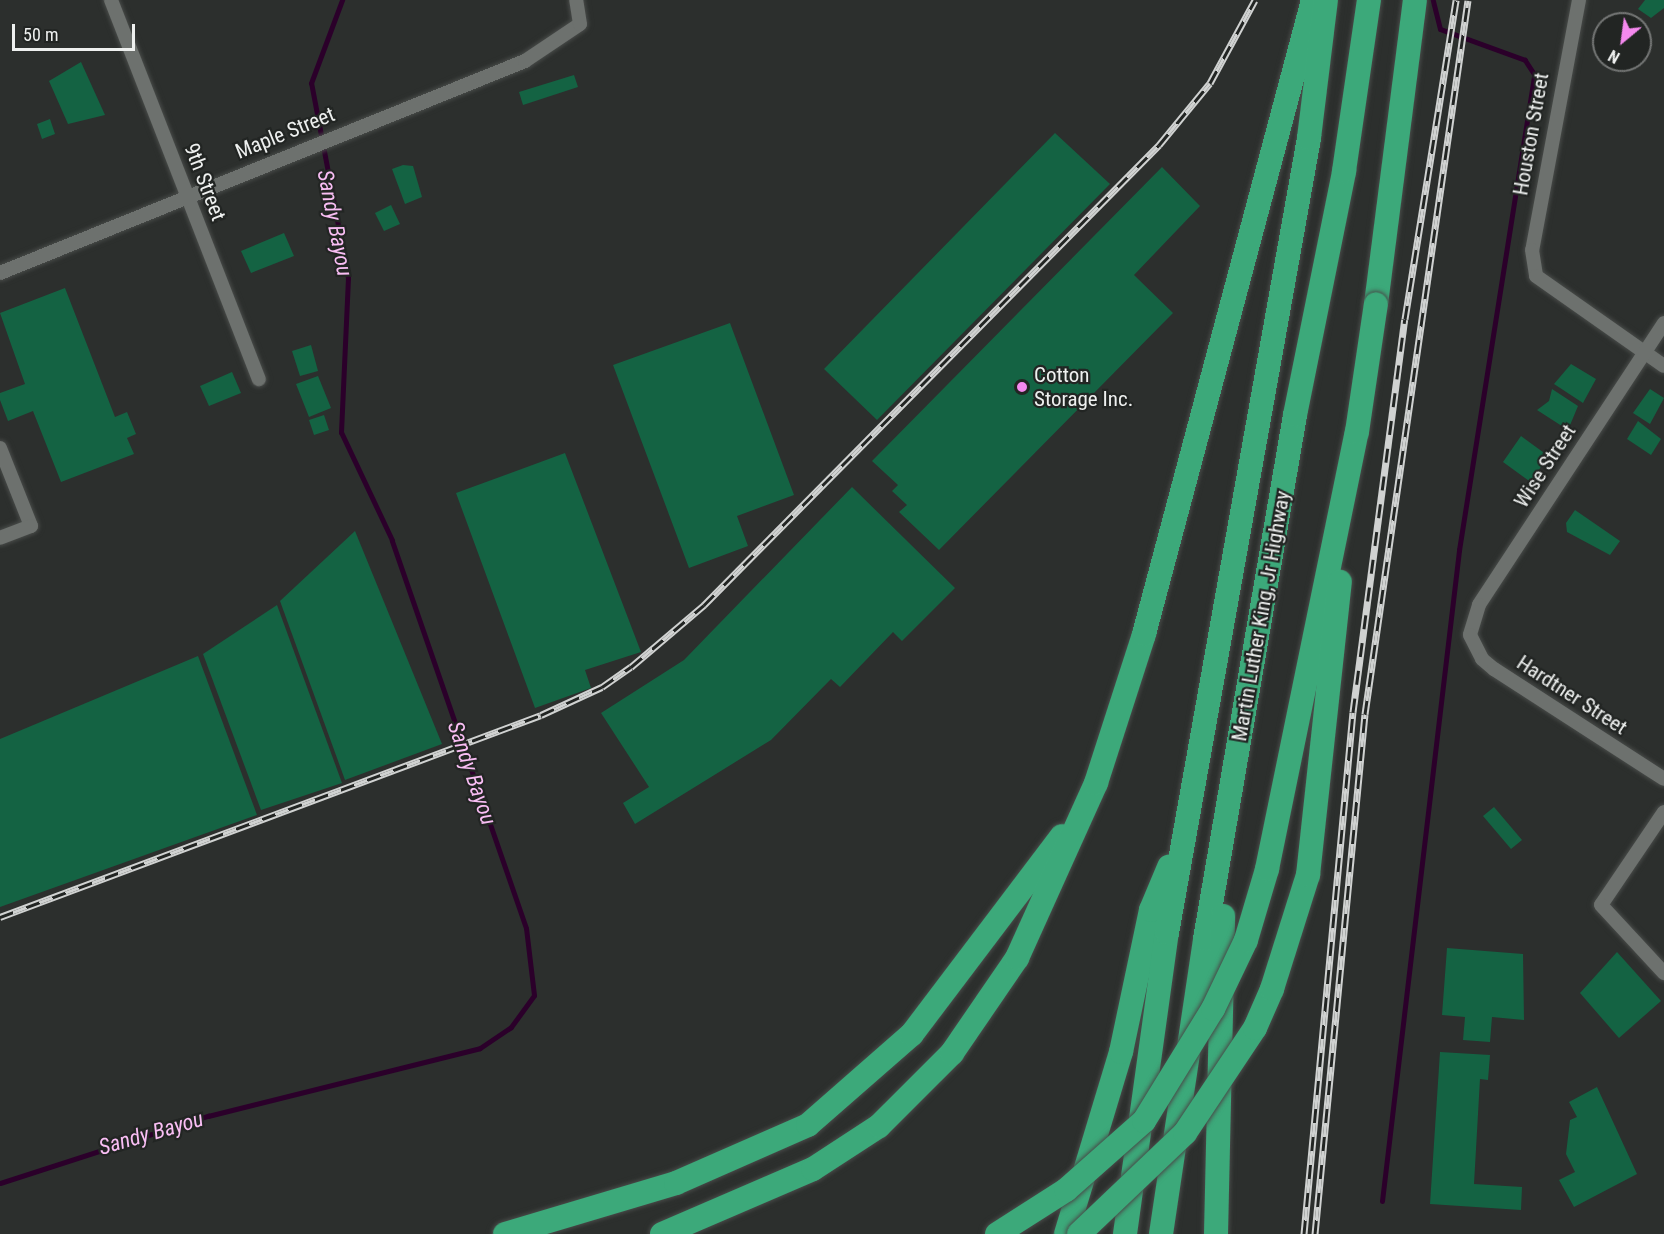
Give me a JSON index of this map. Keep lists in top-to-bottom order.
{
  "streets": {
    "highway": ["Martin Luther King, Jr Highway"],
    "street": [
      "Maple Street",
      "Houston Street",
      "9th Street",
      "Wise Street",
      "Hardtner Street"
    ]
  },
  "crossings": [
    ["Maple Street", "9th Street"],
    ["Houston Street", "Wise Street"],
    ["Wise Street", "Hardtner Street"]
  ],
  "water": ["Sandy Bayou"],
  "places": ["Cotton Storage Inc."],
  "scale_bar": "50 m",
  "north": "bottom left"
}
